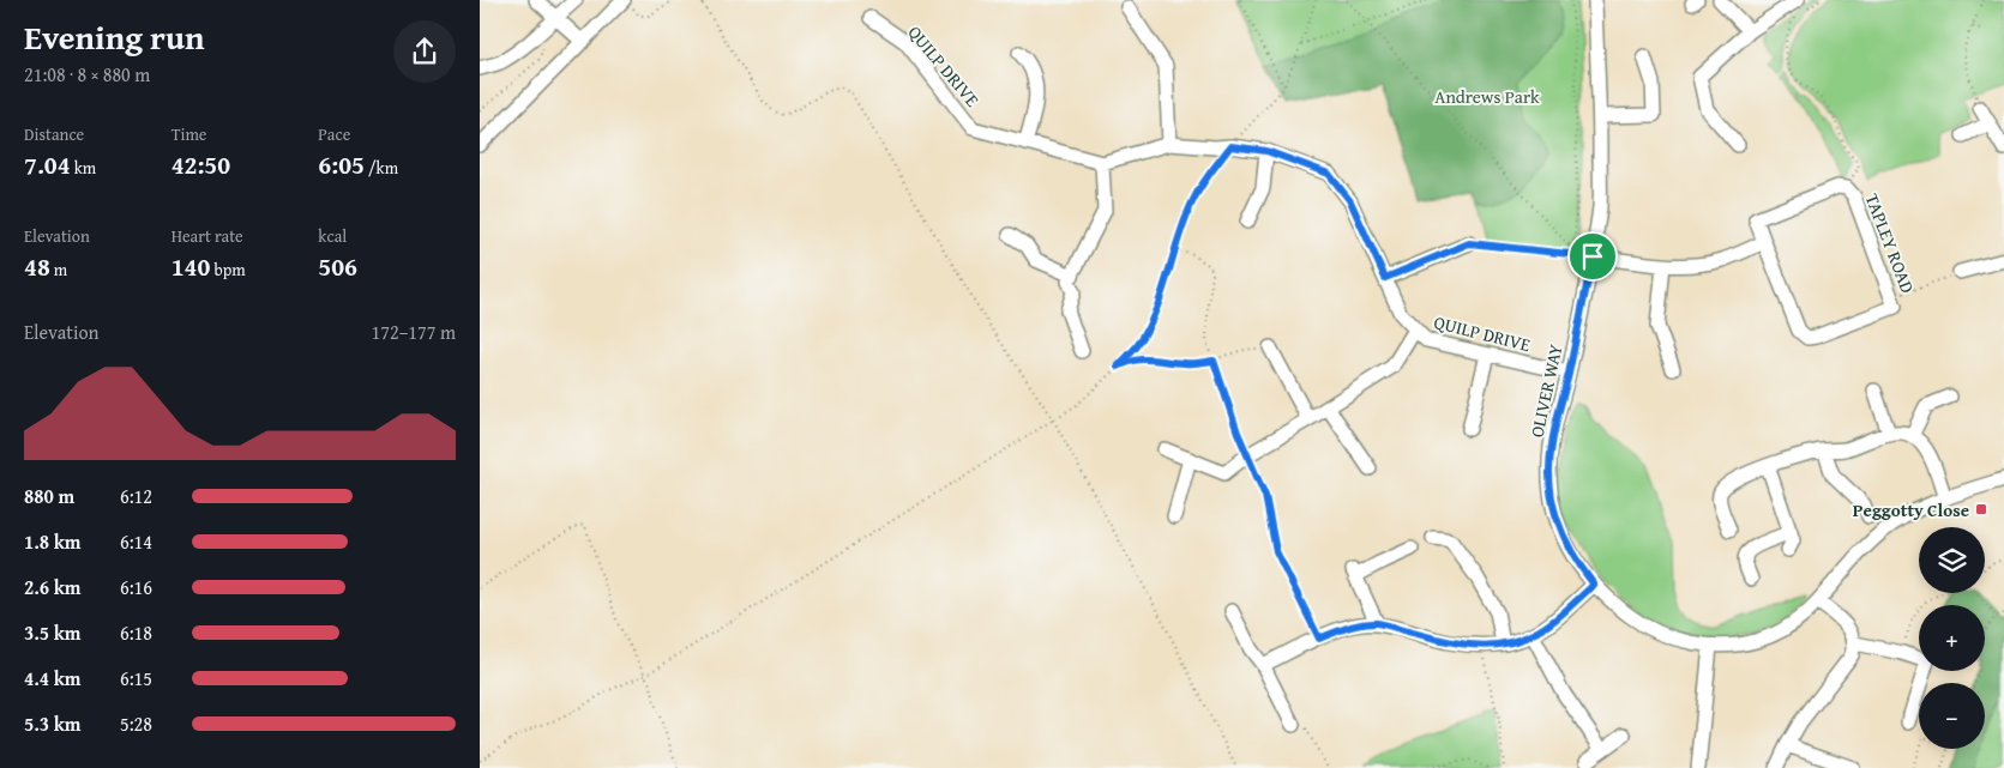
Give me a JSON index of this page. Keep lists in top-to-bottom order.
{
  "streets": {
    "street": ["QUILP DRIVE", "TAPLEY ROAD", "OLIVER WAY"]
  },
  "crossings": [
    ["QUILP DRIVE", "OLIVER WAY"]
  ],
  "parks": ["Andrews Park"],
  "places": {
    "transit": ["Peggotty Close"]
  },
  "page": {
    "heading": ["Evening run", "21:08 · 8 × 880 m"],
    "stats": [
      ["Distance", "7.04 km"],
      ["Time", "42:50"],
      ["Pace", "6:05 /km"],
      ["Elevation", "48 m"],
      ["Heart rate", "140 bpm"],
      ["kcal", "506"]
    ],
    "chart": ["Elevation", "172–177 m"],
    "list": [
      {
        "name": "880 m",
        "note": "6:12"
      },
      {
        "name": "1.8 km",
        "note": "6:14"
      },
      {
        "name": "2.6 km",
        "note": "6:16"
      },
      {
        "name": "3.5 km",
        "note": "6:18"
      },
      {
        "name": "4.4 km",
        "note": "6:15"
      },
      {
        "name": "5.3 km",
        "note": "5:28"
      }
    ],
    "map_buttons": ["+", "−"]
  }
}
